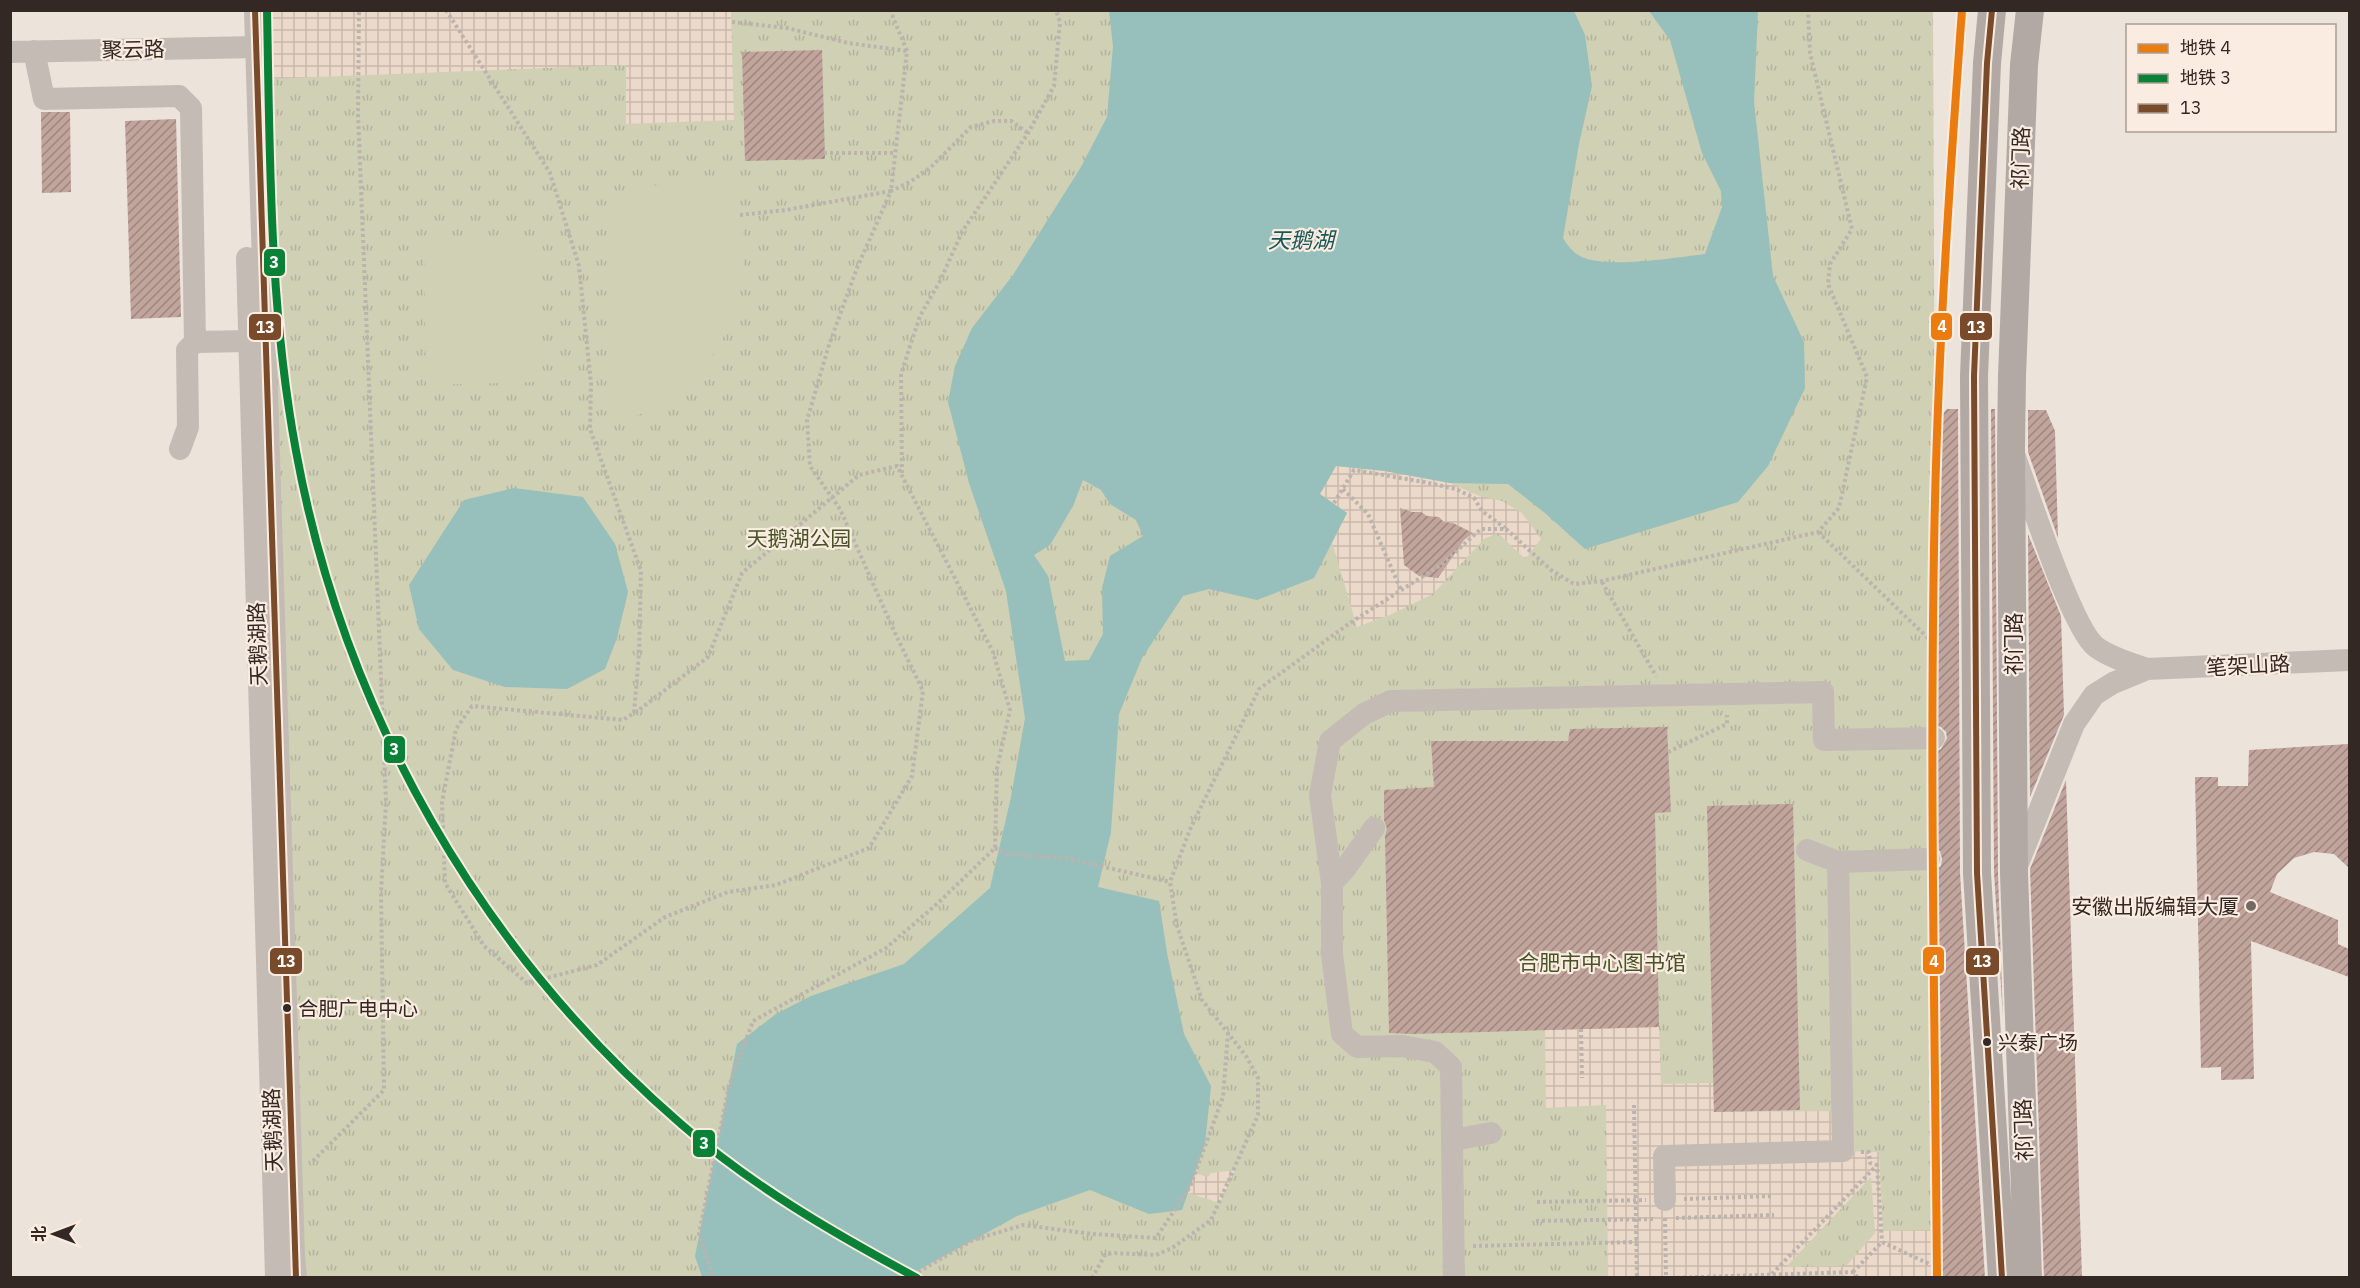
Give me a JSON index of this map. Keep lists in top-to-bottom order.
{
  "streets": {
    "main road": ["祁门路"],
    "street": ["聚云路", "天鹅湖路", "笔架山路"]
  },
  "crossings": [
    ["聚云路", "天鹅湖路"]
  ],
  "water": ["天鹅湖"],
  "parks": ["天鹅湖公园", "合肥市中心图书馆"],
  "places": ["安徽出版编辑大厦", "合肥广电中心", "兴泰广场"],
  "lines": ["metro line 4", "metro line 3", "transit line 13"],
  "legend": ["地铁 4", "地铁 3", "13"],
  "north": "left"
}
